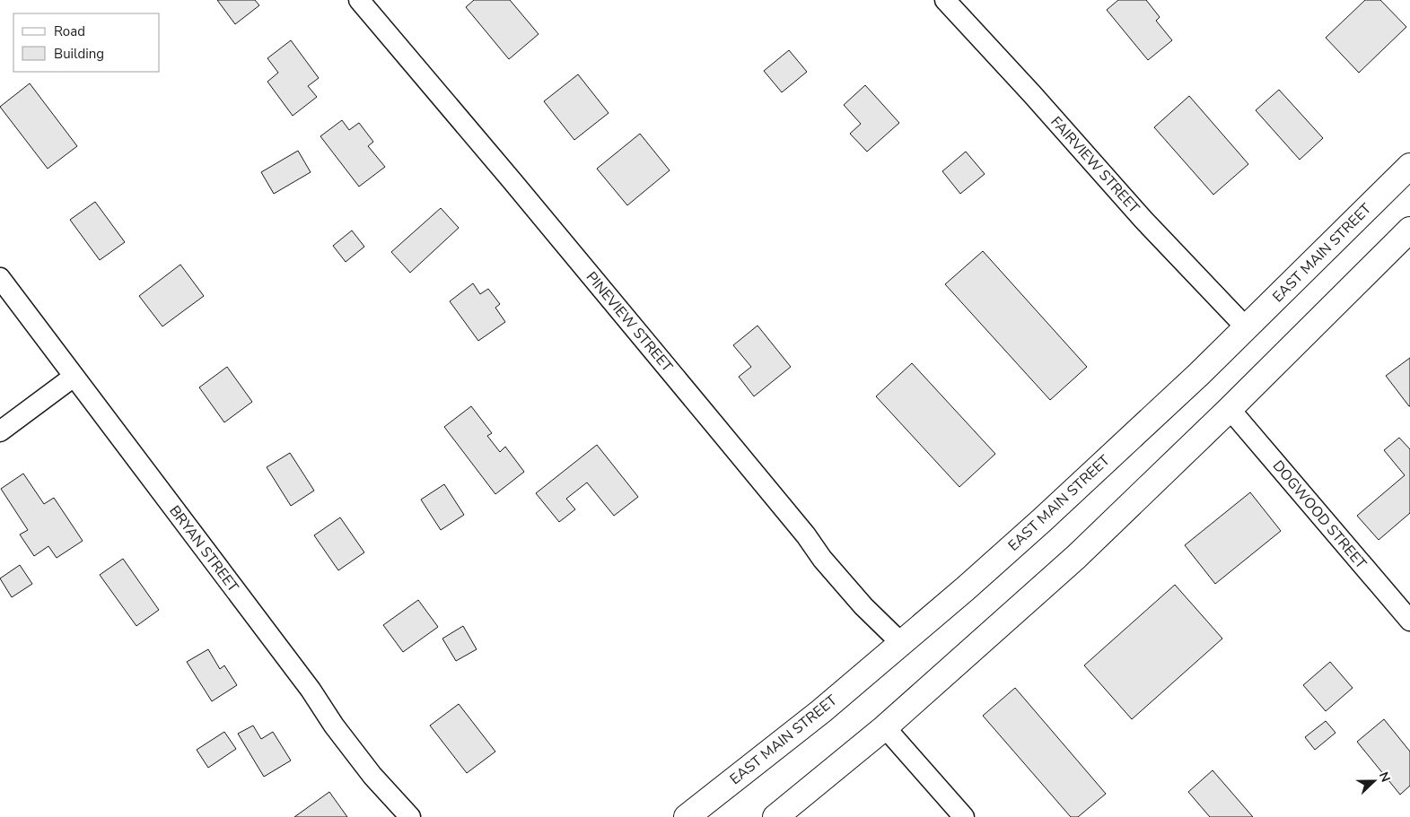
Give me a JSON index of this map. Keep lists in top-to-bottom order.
{
  "streets": {
    "main road": ["EAST MAIN STREET"],
    "street": [
      "FAIRVIEW STREET",
      "PINEVIEW STREET",
      "DOGWOOD STREET",
      "BRYAN STREET"
    ]
  },
  "crossings": [
    ["FAIRVIEW STREET", "EAST MAIN STREET"],
    ["EAST MAIN STREET", "PINEVIEW STREET"]
  ],
  "legend": ["Road", "Building"],
  "north": "right"
}
